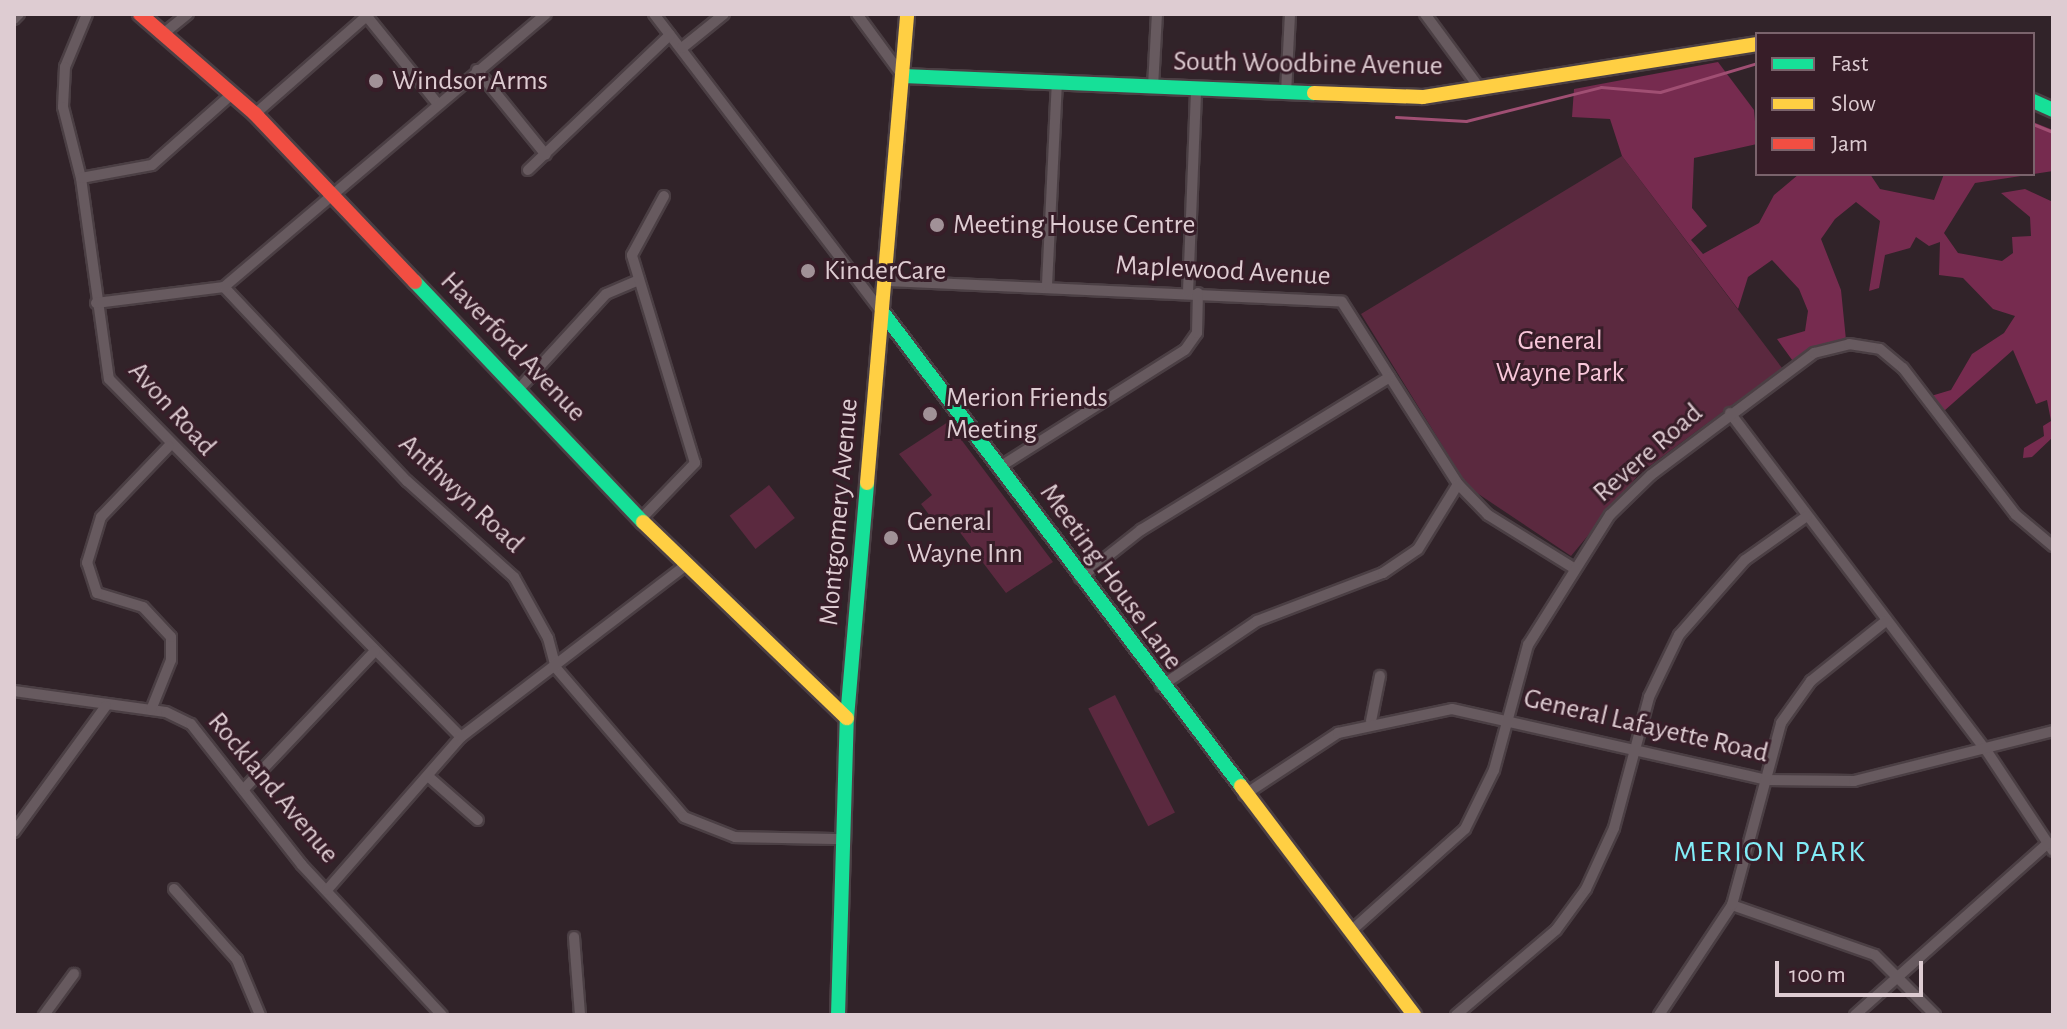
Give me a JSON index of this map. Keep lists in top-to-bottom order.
{
  "streets": {
    "street": [
      "South Woodbine Avenue",
      "Maplewood Avenue",
      "Haverford Avenue",
      "Avon Road",
      "Revere Road",
      "Anthwyn Road",
      "Montgomery Avenue",
      "Meeting House Lane",
      "General Lafayette Road",
      "Rockland Avenue"
    ]
  },
  "crossings": [
    ["South Woodbine Avenue", "Montgomery Avenue"],
    ["Maplewood Avenue", "Revere Road"],
    ["Maplewood Avenue", "Montgomery Avenue"],
    ["Haverford Avenue", "Montgomery Avenue"],
    ["Revere Road", "Meeting House Lane"],
    ["Revere Road", "General Lafayette Road"],
    ["Anthwyn Road", "Montgomery Avenue"],
    ["Montgomery Avenue", "Meeting House Lane"],
    ["Meeting House Lane", "General Lafayette Road"]
  ],
  "districts": ["MERION PARK"],
  "parks": ["General Wayne Park"],
  "places": [
    "Windsor Arms",
    "Meeting House Centre",
    "KinderCare",
    "Merion Friends Meeting",
    "General Wayne Inn"
  ],
  "legend": ["Fast", "Slow", "Jam"],
  "scale_bar": "100 m"
}
